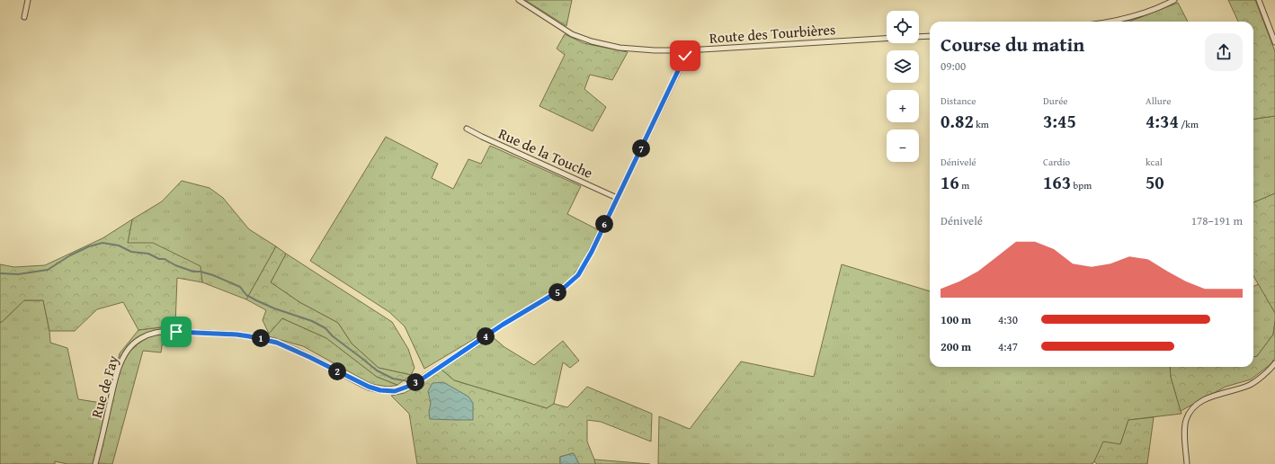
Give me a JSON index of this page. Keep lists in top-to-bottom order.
{
  "streets": {
    "street": ["Route des Tourbières", "Rue de la Touche", "Rue de Fay"]
  },
  "crossings": [
    ["Rue de la Touche", "Rue de Fay"]
  ],
  "page": {
    "map_buttons": ["+", "−"],
    "heading": ["Course du matin", "09:00"],
    "stats": [
      ["Distance", "0.82 km"],
      ["Durée", "3:45"],
      ["Allure", "4:34 /km"],
      ["Dénivelé", "16 m"],
      ["Cardio", "163 bpm"],
      ["kcal", "50"]
    ],
    "pins": [
      "7",
      "6",
      "5",
      "4",
      "1",
      "2",
      "3"
    ],
    "chart": ["Dénivelé", "178–191 m"],
    "list": [
      {
        "name": "100 m",
        "note": "4:30"
      },
      {
        "name": "200 m",
        "note": "4:47"
      }
    ]
  }
}
